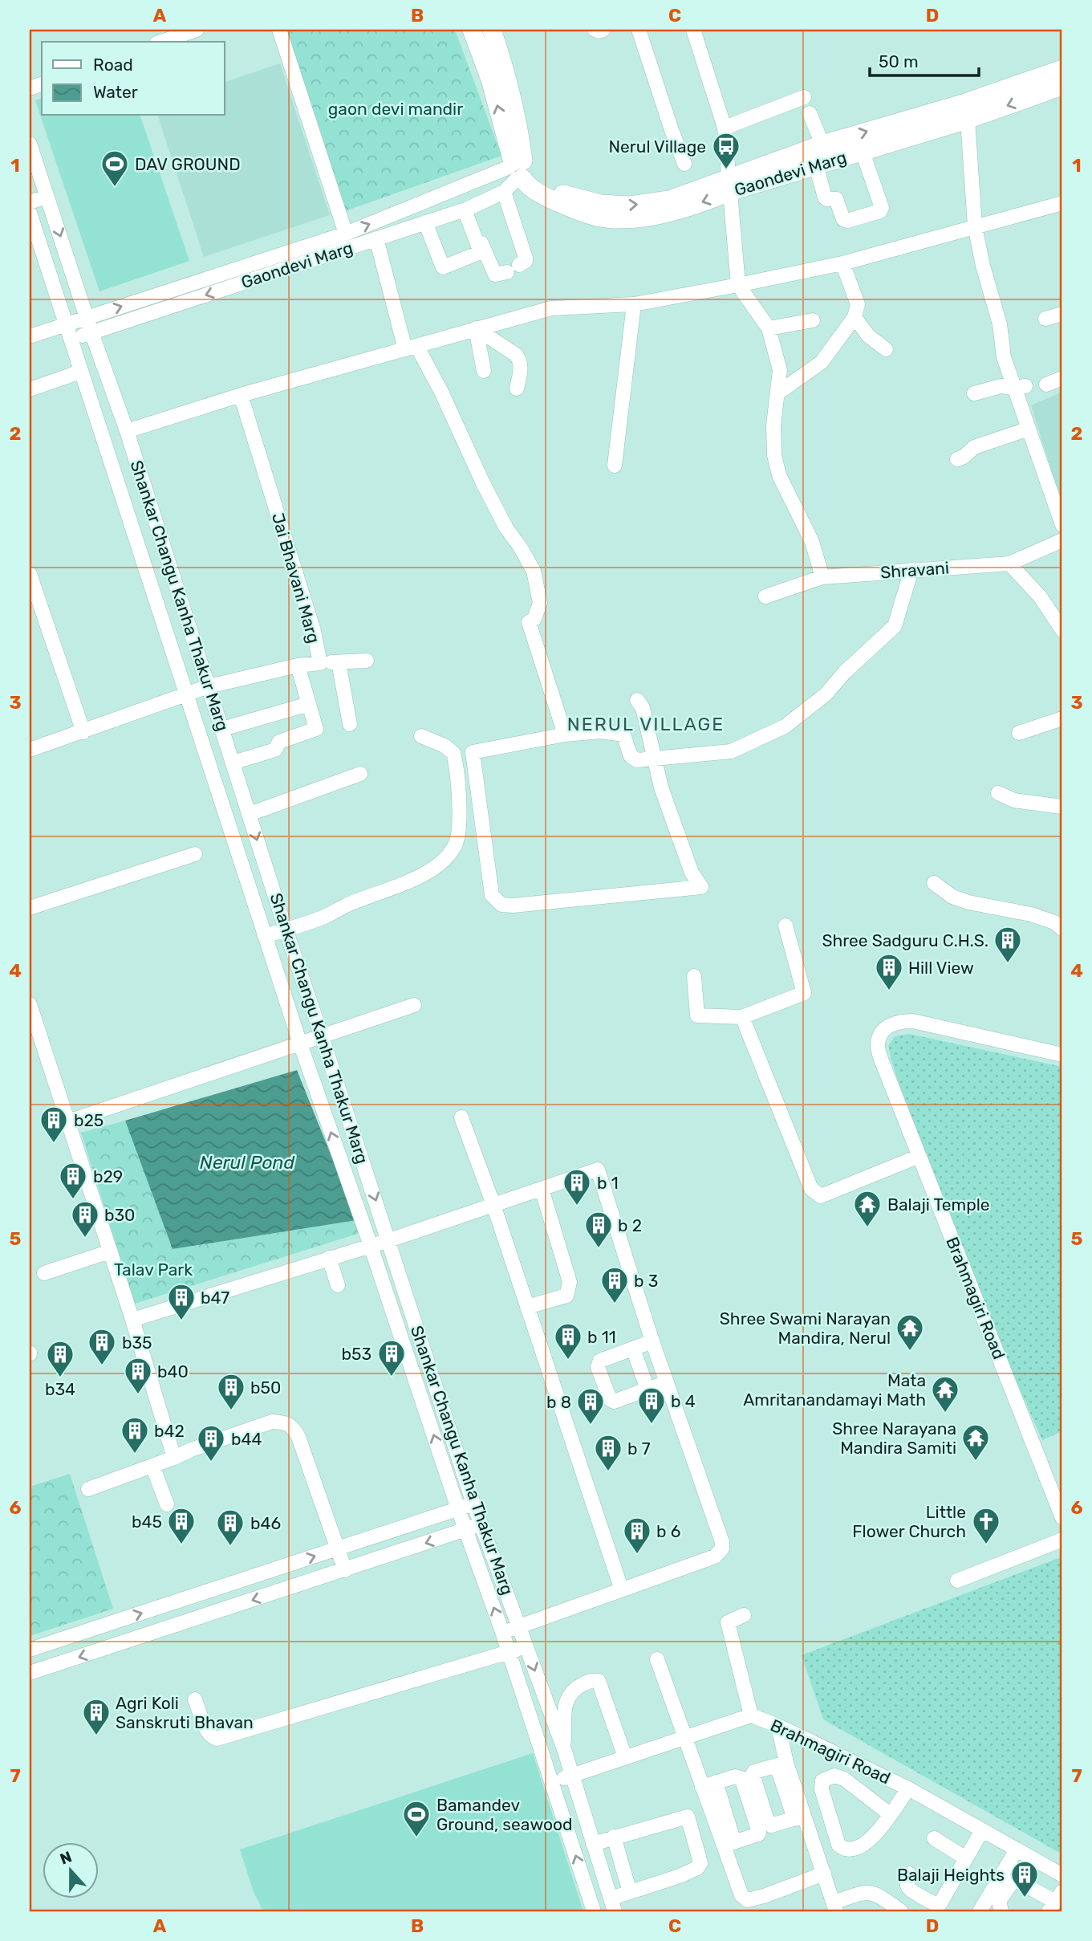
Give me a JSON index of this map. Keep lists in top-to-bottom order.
{
  "streets": {
    "main road": ["Gaondevi Marg"],
    "street": [
      "Shravani",
      "Jai Bhavani Marg",
      "Shankar Changu Kanha Thakur Marg",
      "Brahmagiri Road"
    ]
  },
  "crossings": [
    ["Gaondevi Marg", "Shankar Changu Kanha Thakur Marg"],
    ["Jai Bhavani Marg", "Shankar Changu Kanha Thakur Marg"],
    ["Shankar Changu Kanha Thakur Marg", "Brahmagiri Road"]
  ],
  "districts": ["NERUL VILLAGE"],
  "water": ["Nerul Pond"],
  "parks": ["gaon devi mandir", "Talav Park"],
  "places": {
    "bus stop": ["Nerul Village"],
    "sports": ["DAV GROUND", "Bamandev Ground, seawood"],
    "building": [
      "Shree Sadguru C.H.S.",
      "Hill View",
      "b25",
      "b29",
      "b 1",
      "b30",
      "b 2",
      "b 3",
      "b47",
      "b 11",
      "b35",
      "b53",
      "b34",
      "b40",
      "b50",
      "b 4",
      "b 8",
      "b42",
      "b44",
      "b 7",
      "b45",
      "b46",
      "b 6",
      "Agri Koli Sanskruti Bhavan",
      "Balaji Heights"
    ],
    "temple": [
      "Balaji Temple",
      "Shree Swami Narayan Mandira, Nerul",
      "Mata Amritanandamayi Math",
      "Shree Narayana Mandira Samiti"
    ],
    "church": ["Little Flower Church"]
  },
  "legend": ["Road", "Water"],
  "scale_bar": "50 m",
  "north": "top",
  "grid": {
    "columns": [
      "A",
      "B",
      "C",
      "D"
    ],
    "rows": [
      "1",
      "2",
      "3",
      "4",
      "5",
      "6",
      "7"
    ]
  }
}
